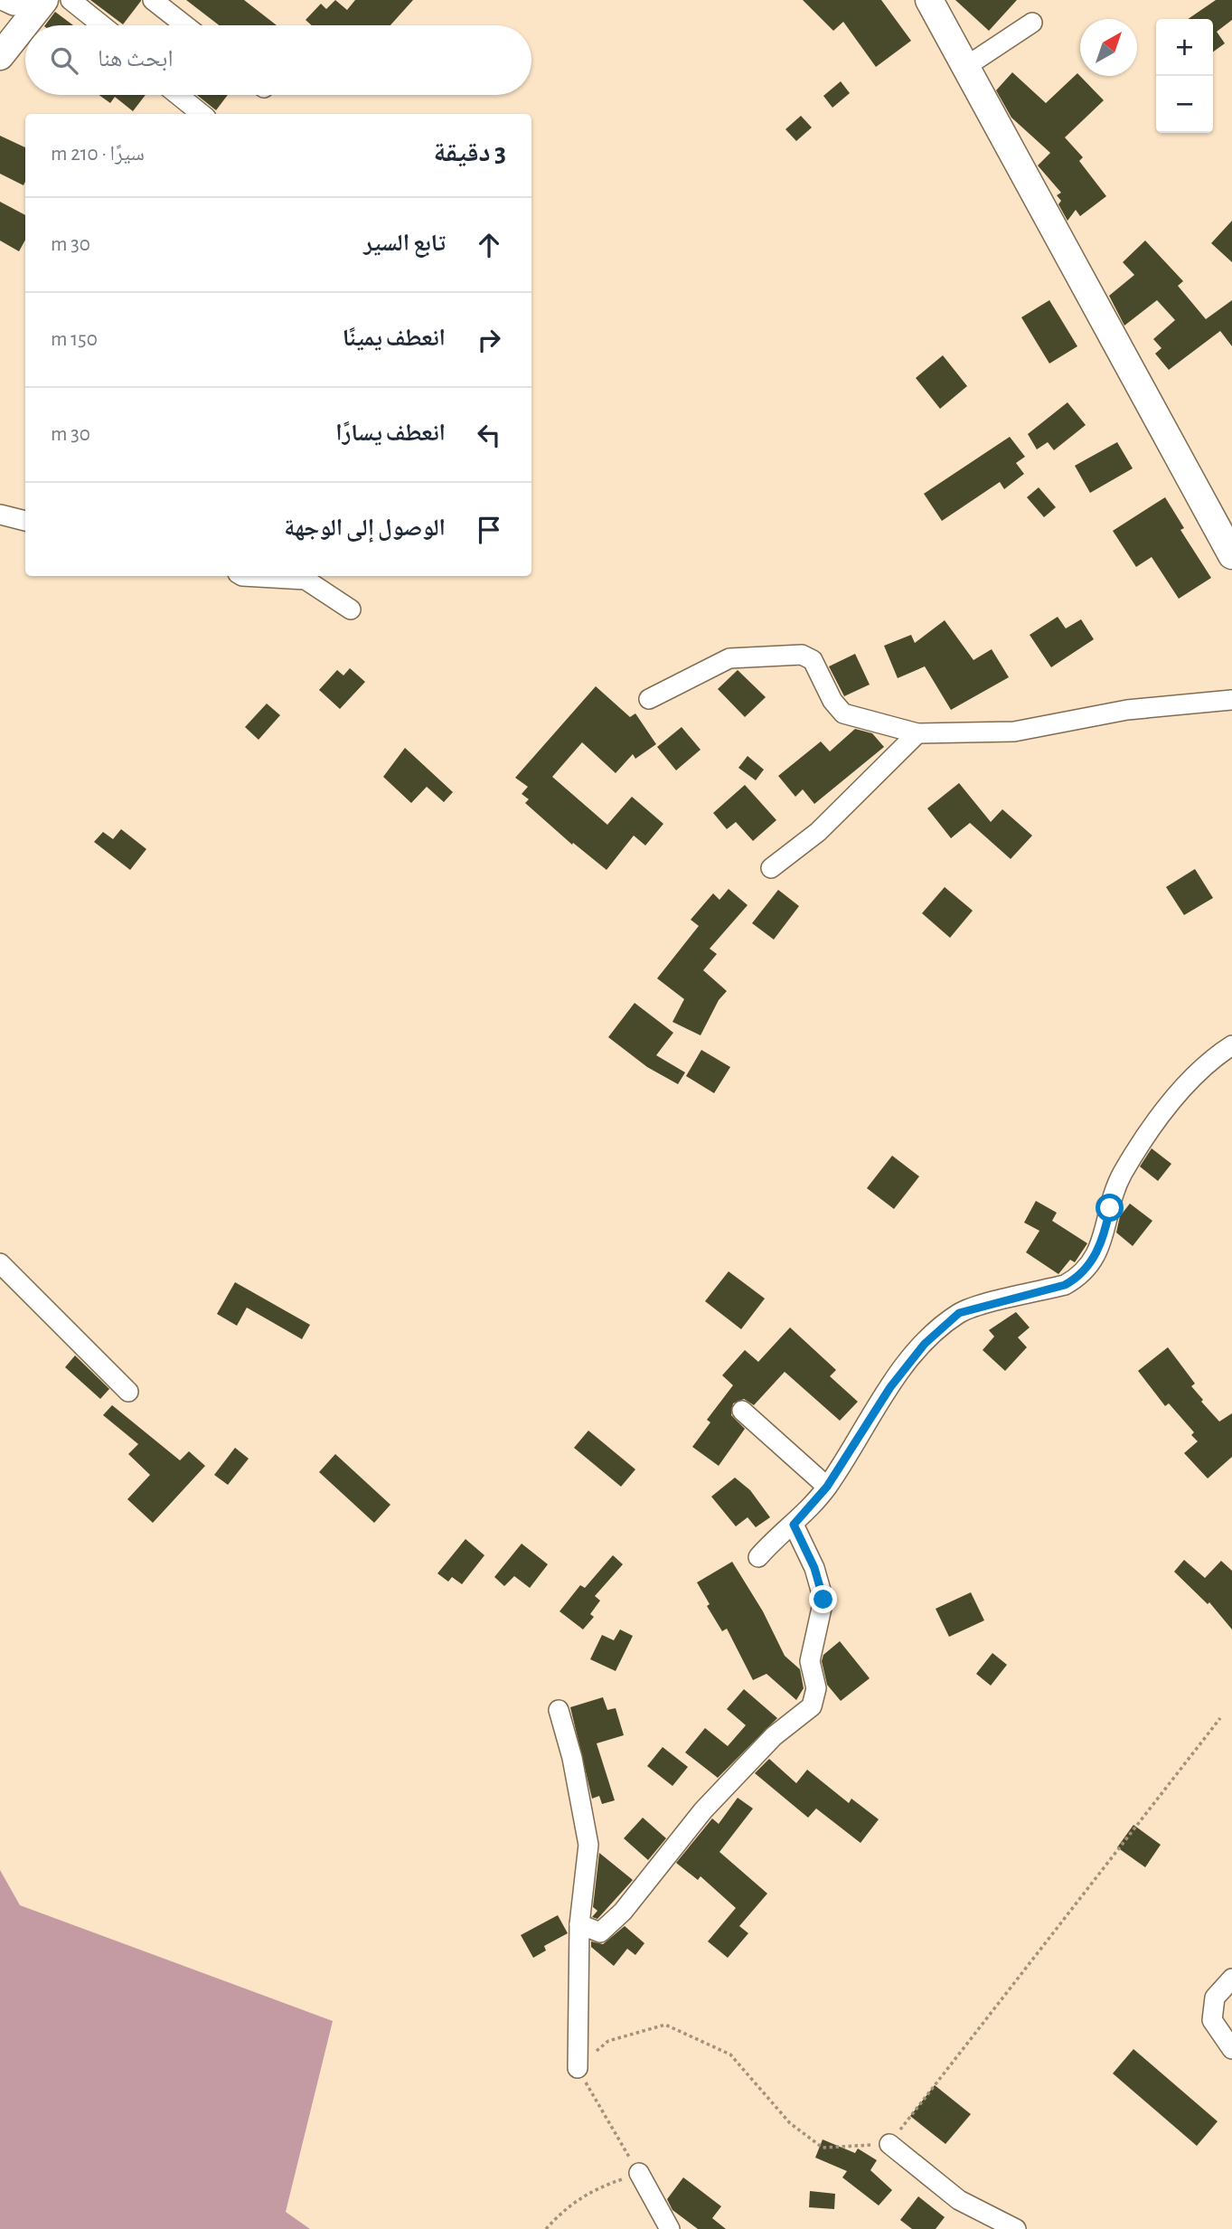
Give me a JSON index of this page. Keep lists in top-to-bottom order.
{
  "north": "top right",
  "page": {
    "map_buttons": ["+", "−"],
    "search": "ابحث هنا",
    "heading": ["3 دقيقة", "سيرًا · 210 m"],
    "list": [
      ["تابع السير", "30 m"],
      ["انعطف يمينًا", "150 m"],
      ["انعطف يسارًا", "30 m"],
      "الوصول إلى الوجهة"
    ]
  }
}
